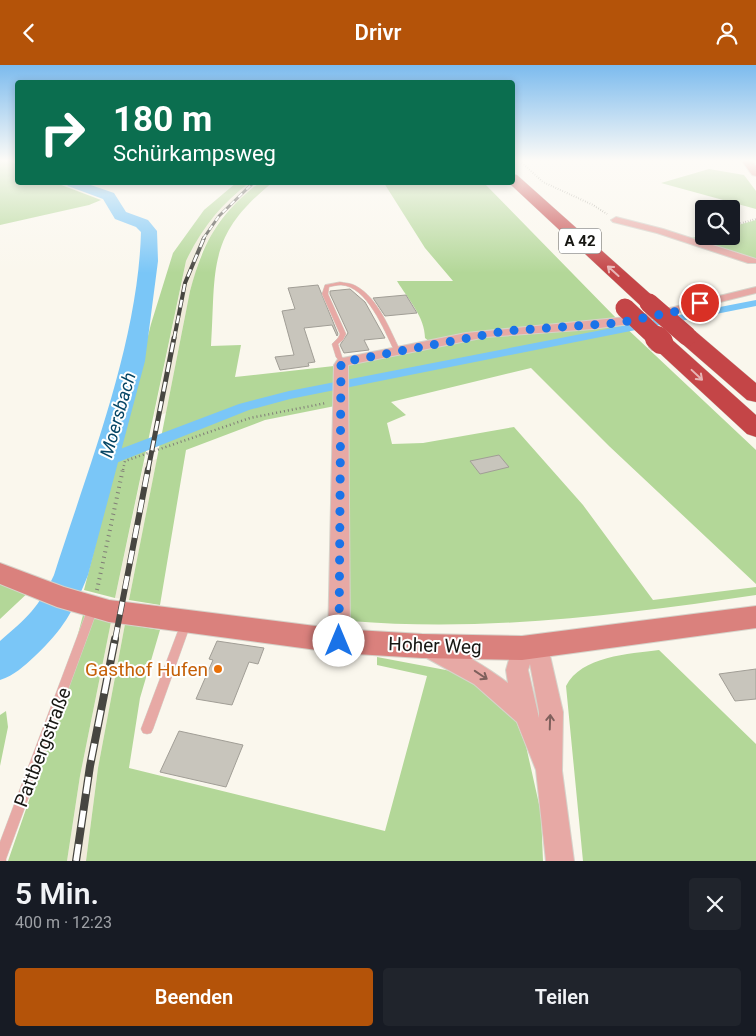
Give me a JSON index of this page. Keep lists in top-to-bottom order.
{
  "streets": {
    "highway": ["A 42"],
    "main road": ["Hoher Weg"],
    "lane": ["Pattbergstraße"]
  },
  "crossings": [
    ["Hoher Weg", "Pattbergstraße"]
  ],
  "water": ["Moersbach"],
  "places": ["Gasthof Hufen"],
  "page": {
    "header": "Drivr",
    "turn": ["180 m", "Schürkampsweg"],
    "heading": ["5 Min.", "400 m · 12:23"],
    "buttons": ["Beenden", "Teilen"]
  }
}
